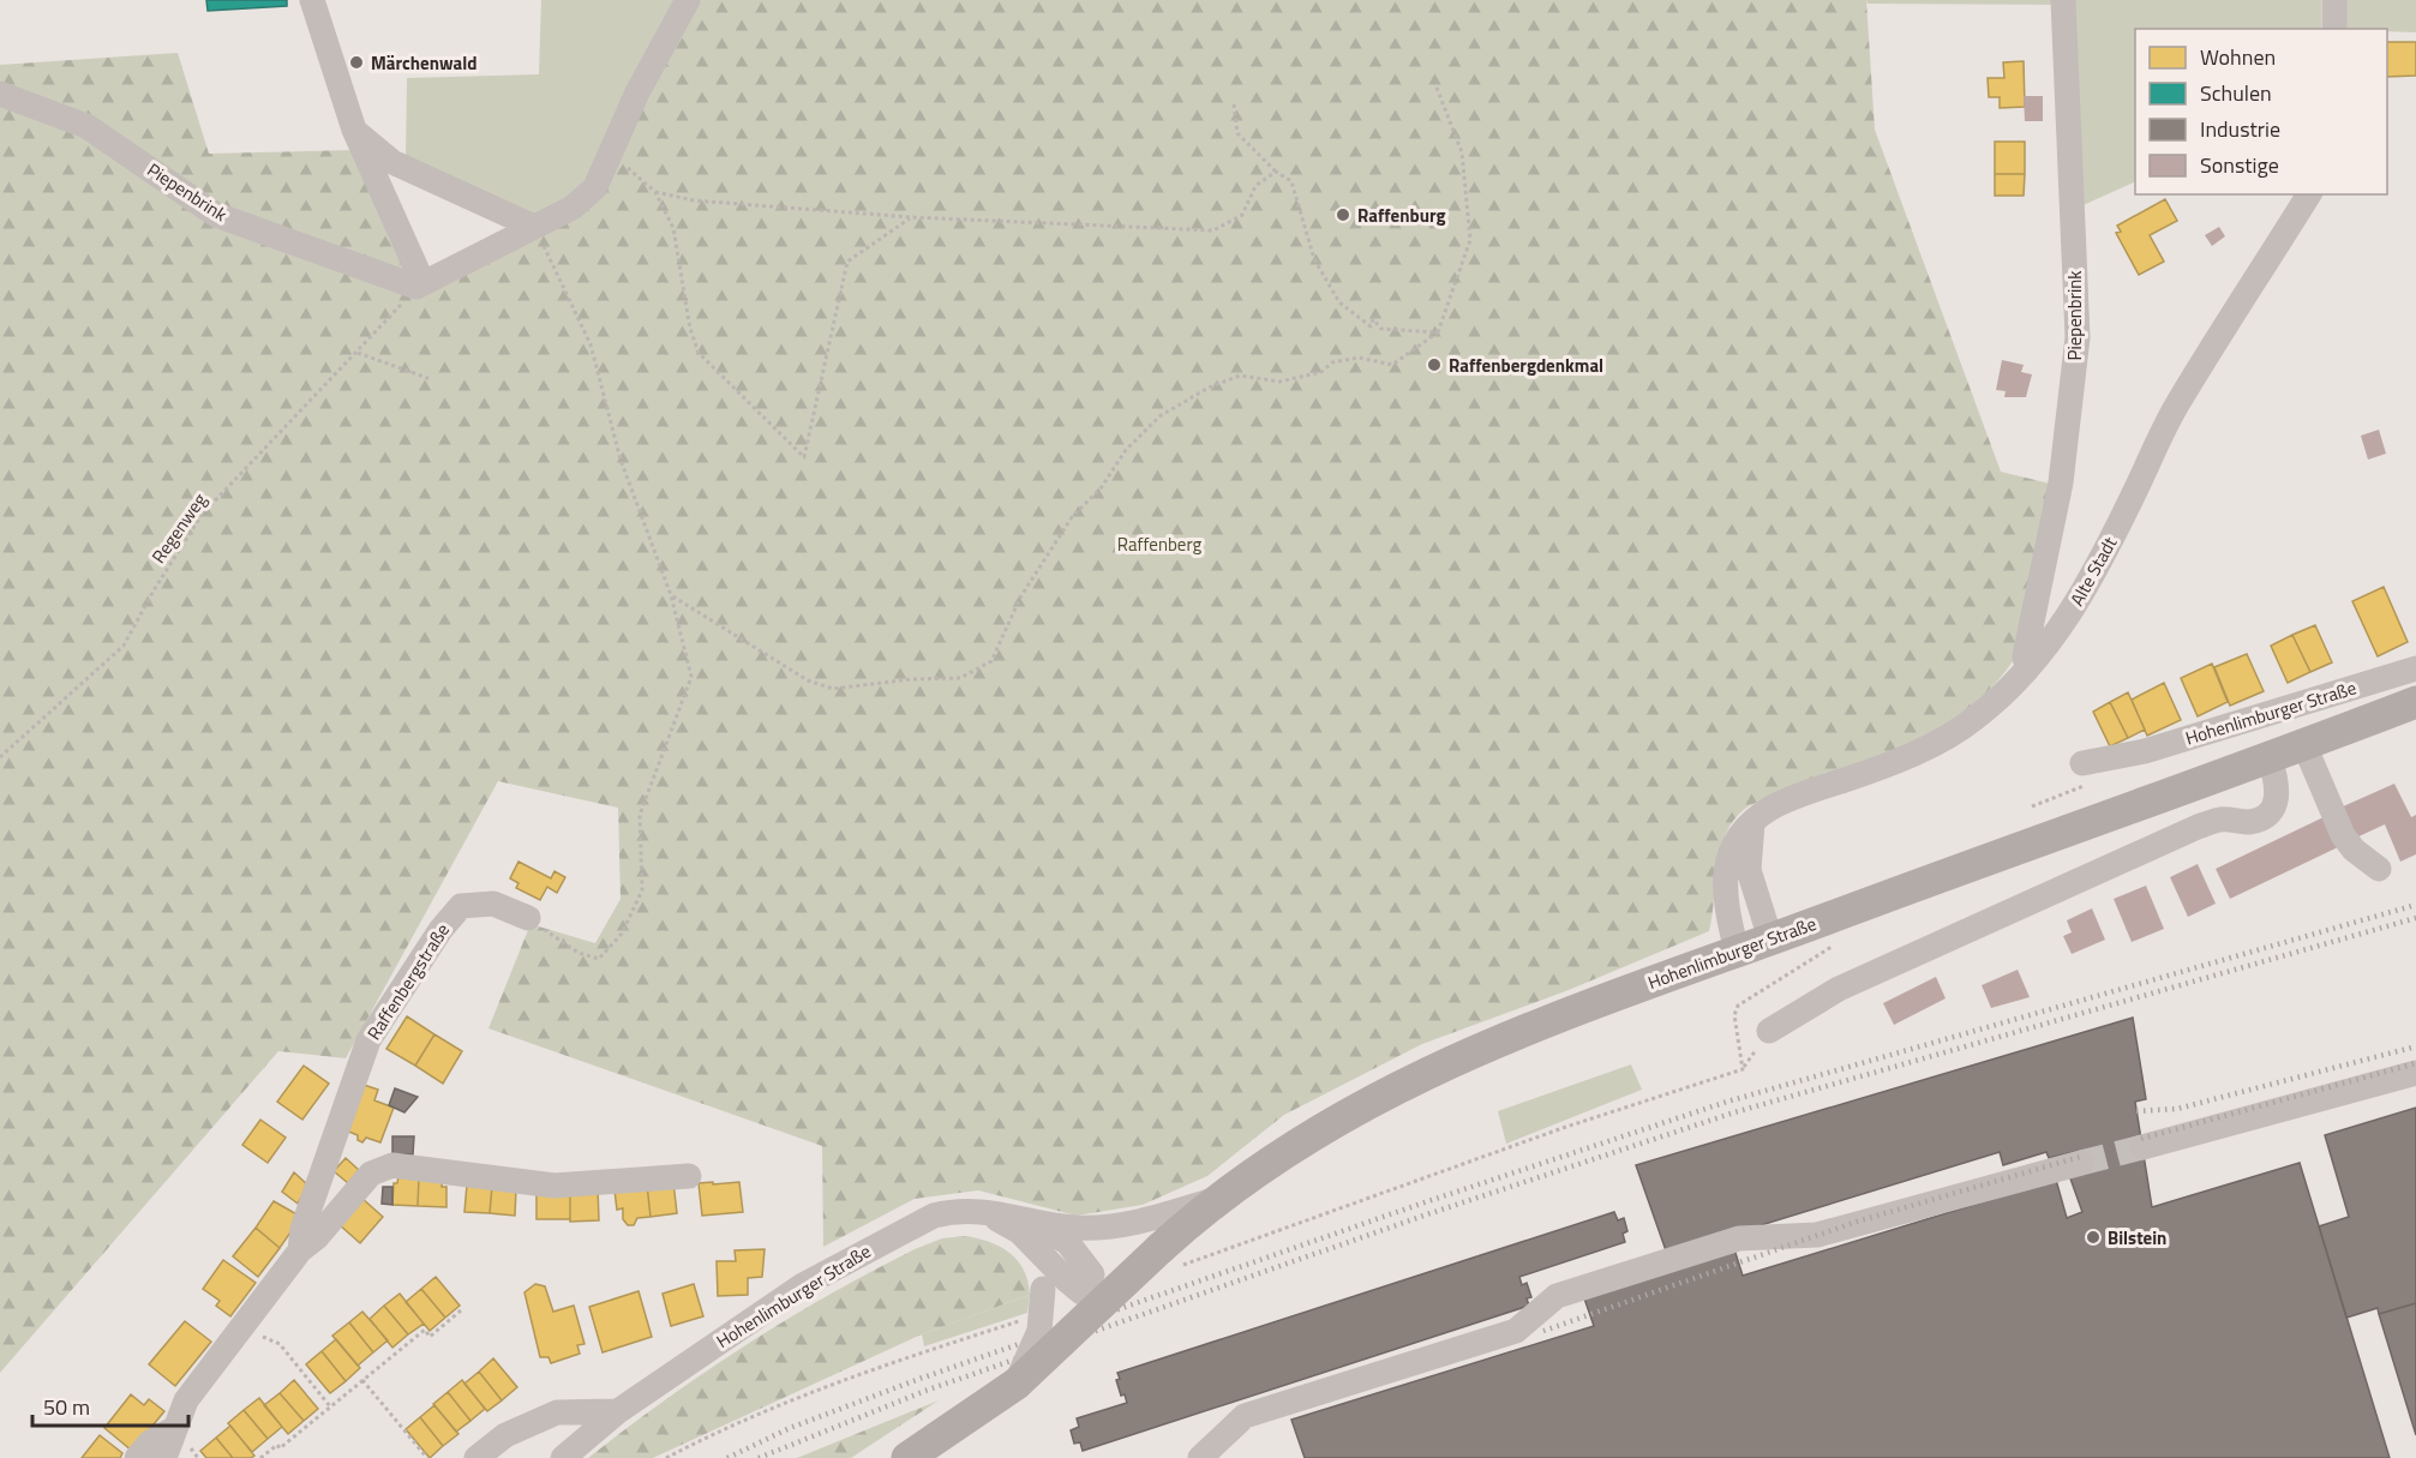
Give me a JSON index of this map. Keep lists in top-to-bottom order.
{
  "streets": {
    "main road": ["Hohenlimburger Straße"],
    "street": ["Piepenbrink", "Alte Stadt", "Raffenbergstraße"],
    "path": ["Regenweg"]
  },
  "crossings": [
    ["Piepenbrink", "Regenweg"],
    ["Piepenbrink", "Alte Stadt"],
    ["Alte Stadt", "Hohenlimburger Straße"]
  ],
  "parks": ["Raffenberg"],
  "places": [
    "Märchenwald",
    "Raffenburg",
    "Raffenbergdenkmal",
    "Bilstein"
  ],
  "legend": [
    "Wohnen",
    "Schulen",
    "Industrie",
    "Sonstige"
  ],
  "scale_bar": "50 m"
}
